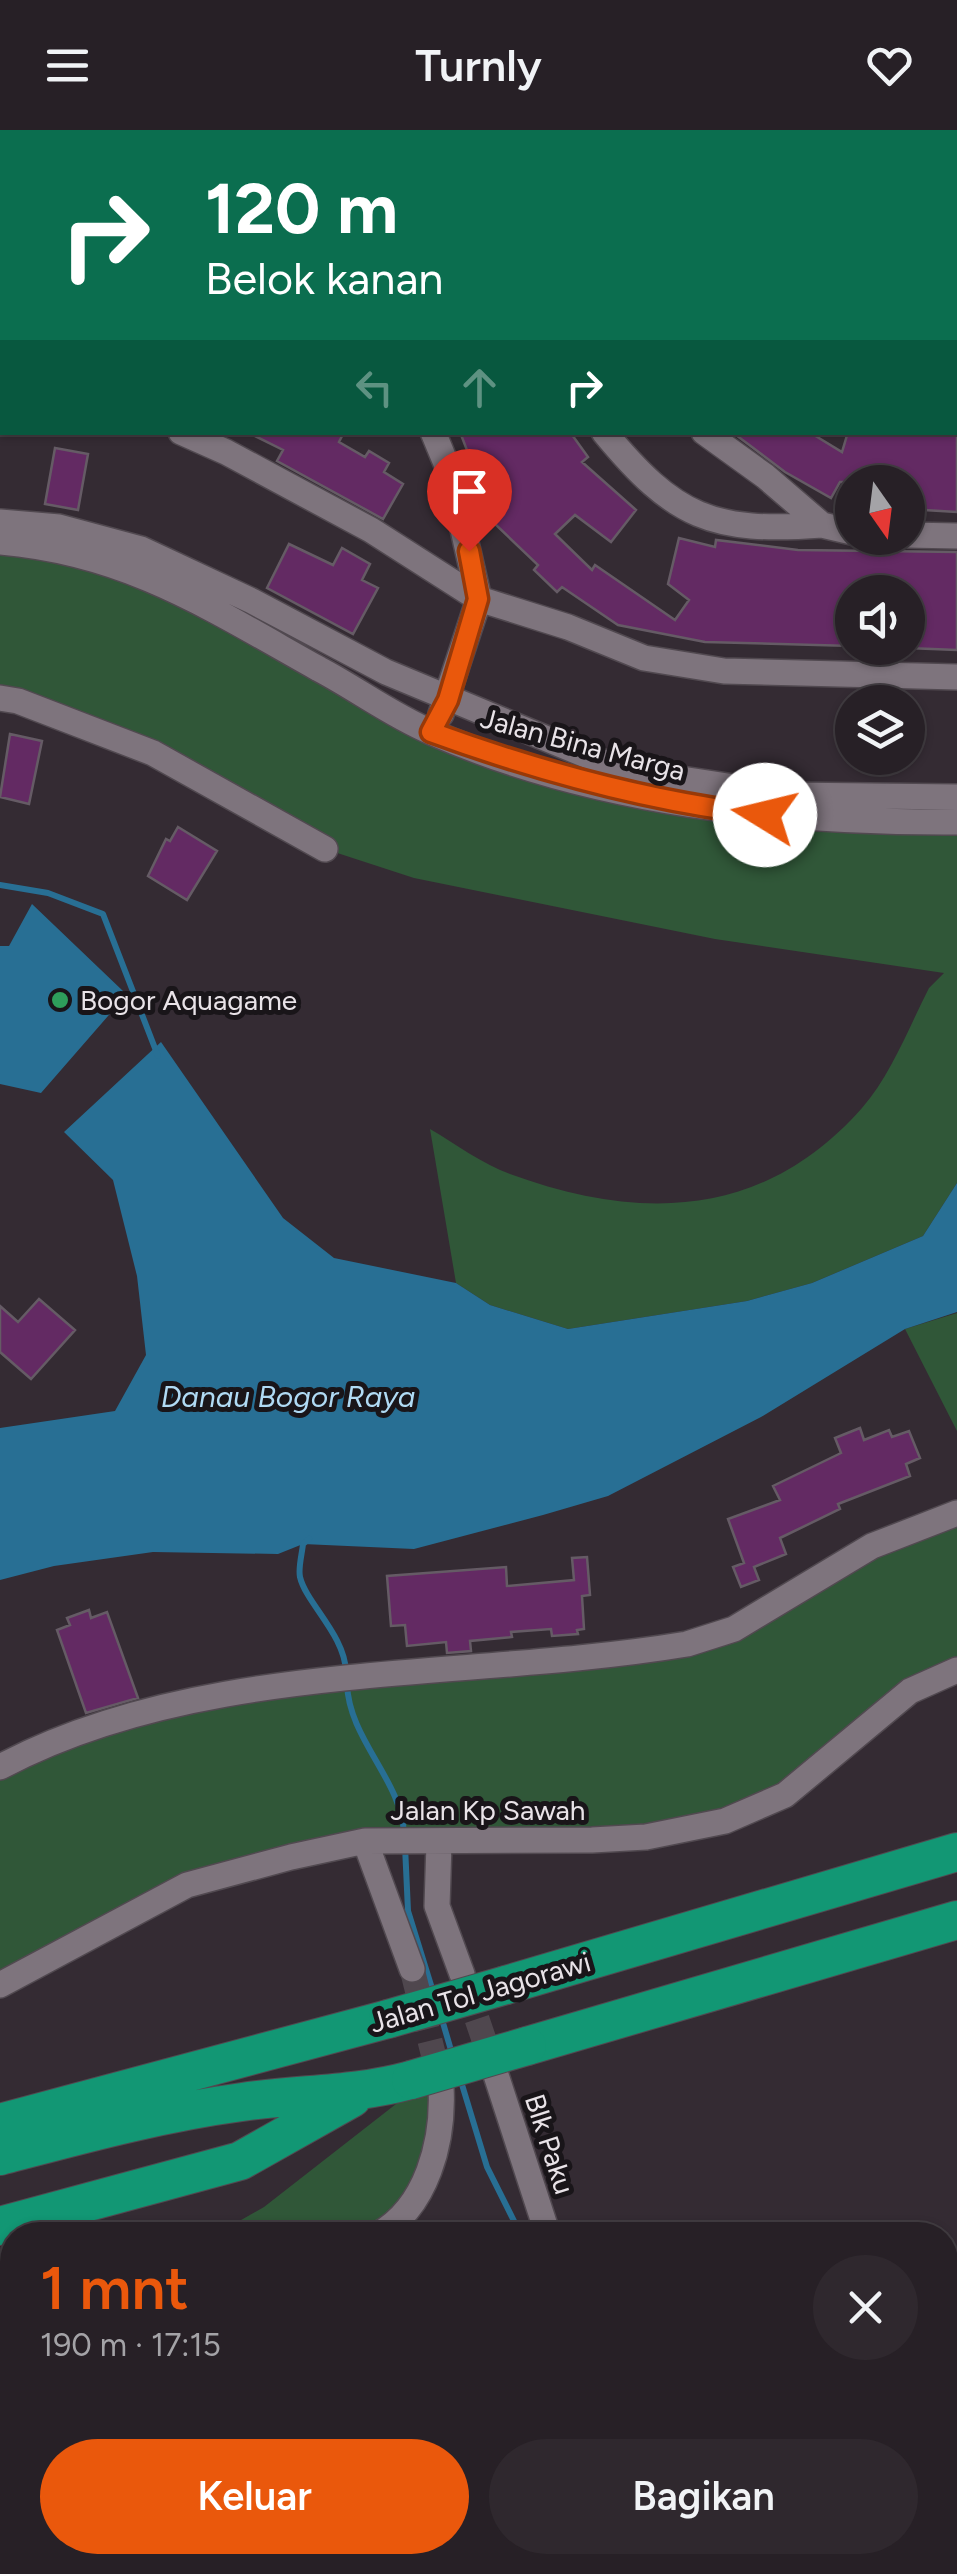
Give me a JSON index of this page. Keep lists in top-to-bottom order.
{
  "streets": {
    "highway": ["Jalan Tol Jagorawi"],
    "street": ["Jalan Bina Marga", "Jalan Kp Sawah", "Blk Paku"]
  },
  "water": ["Danau Bogor Raya"],
  "places": ["Bogor Aquagame"],
  "north": "bottom",
  "page": {
    "header": "Turnly",
    "turn": ["120 m", "Belok kanan"],
    "heading": ["1 mnt", "190 m · 17:15"],
    "buttons": ["Keluar", "Bagikan"]
  }
}
